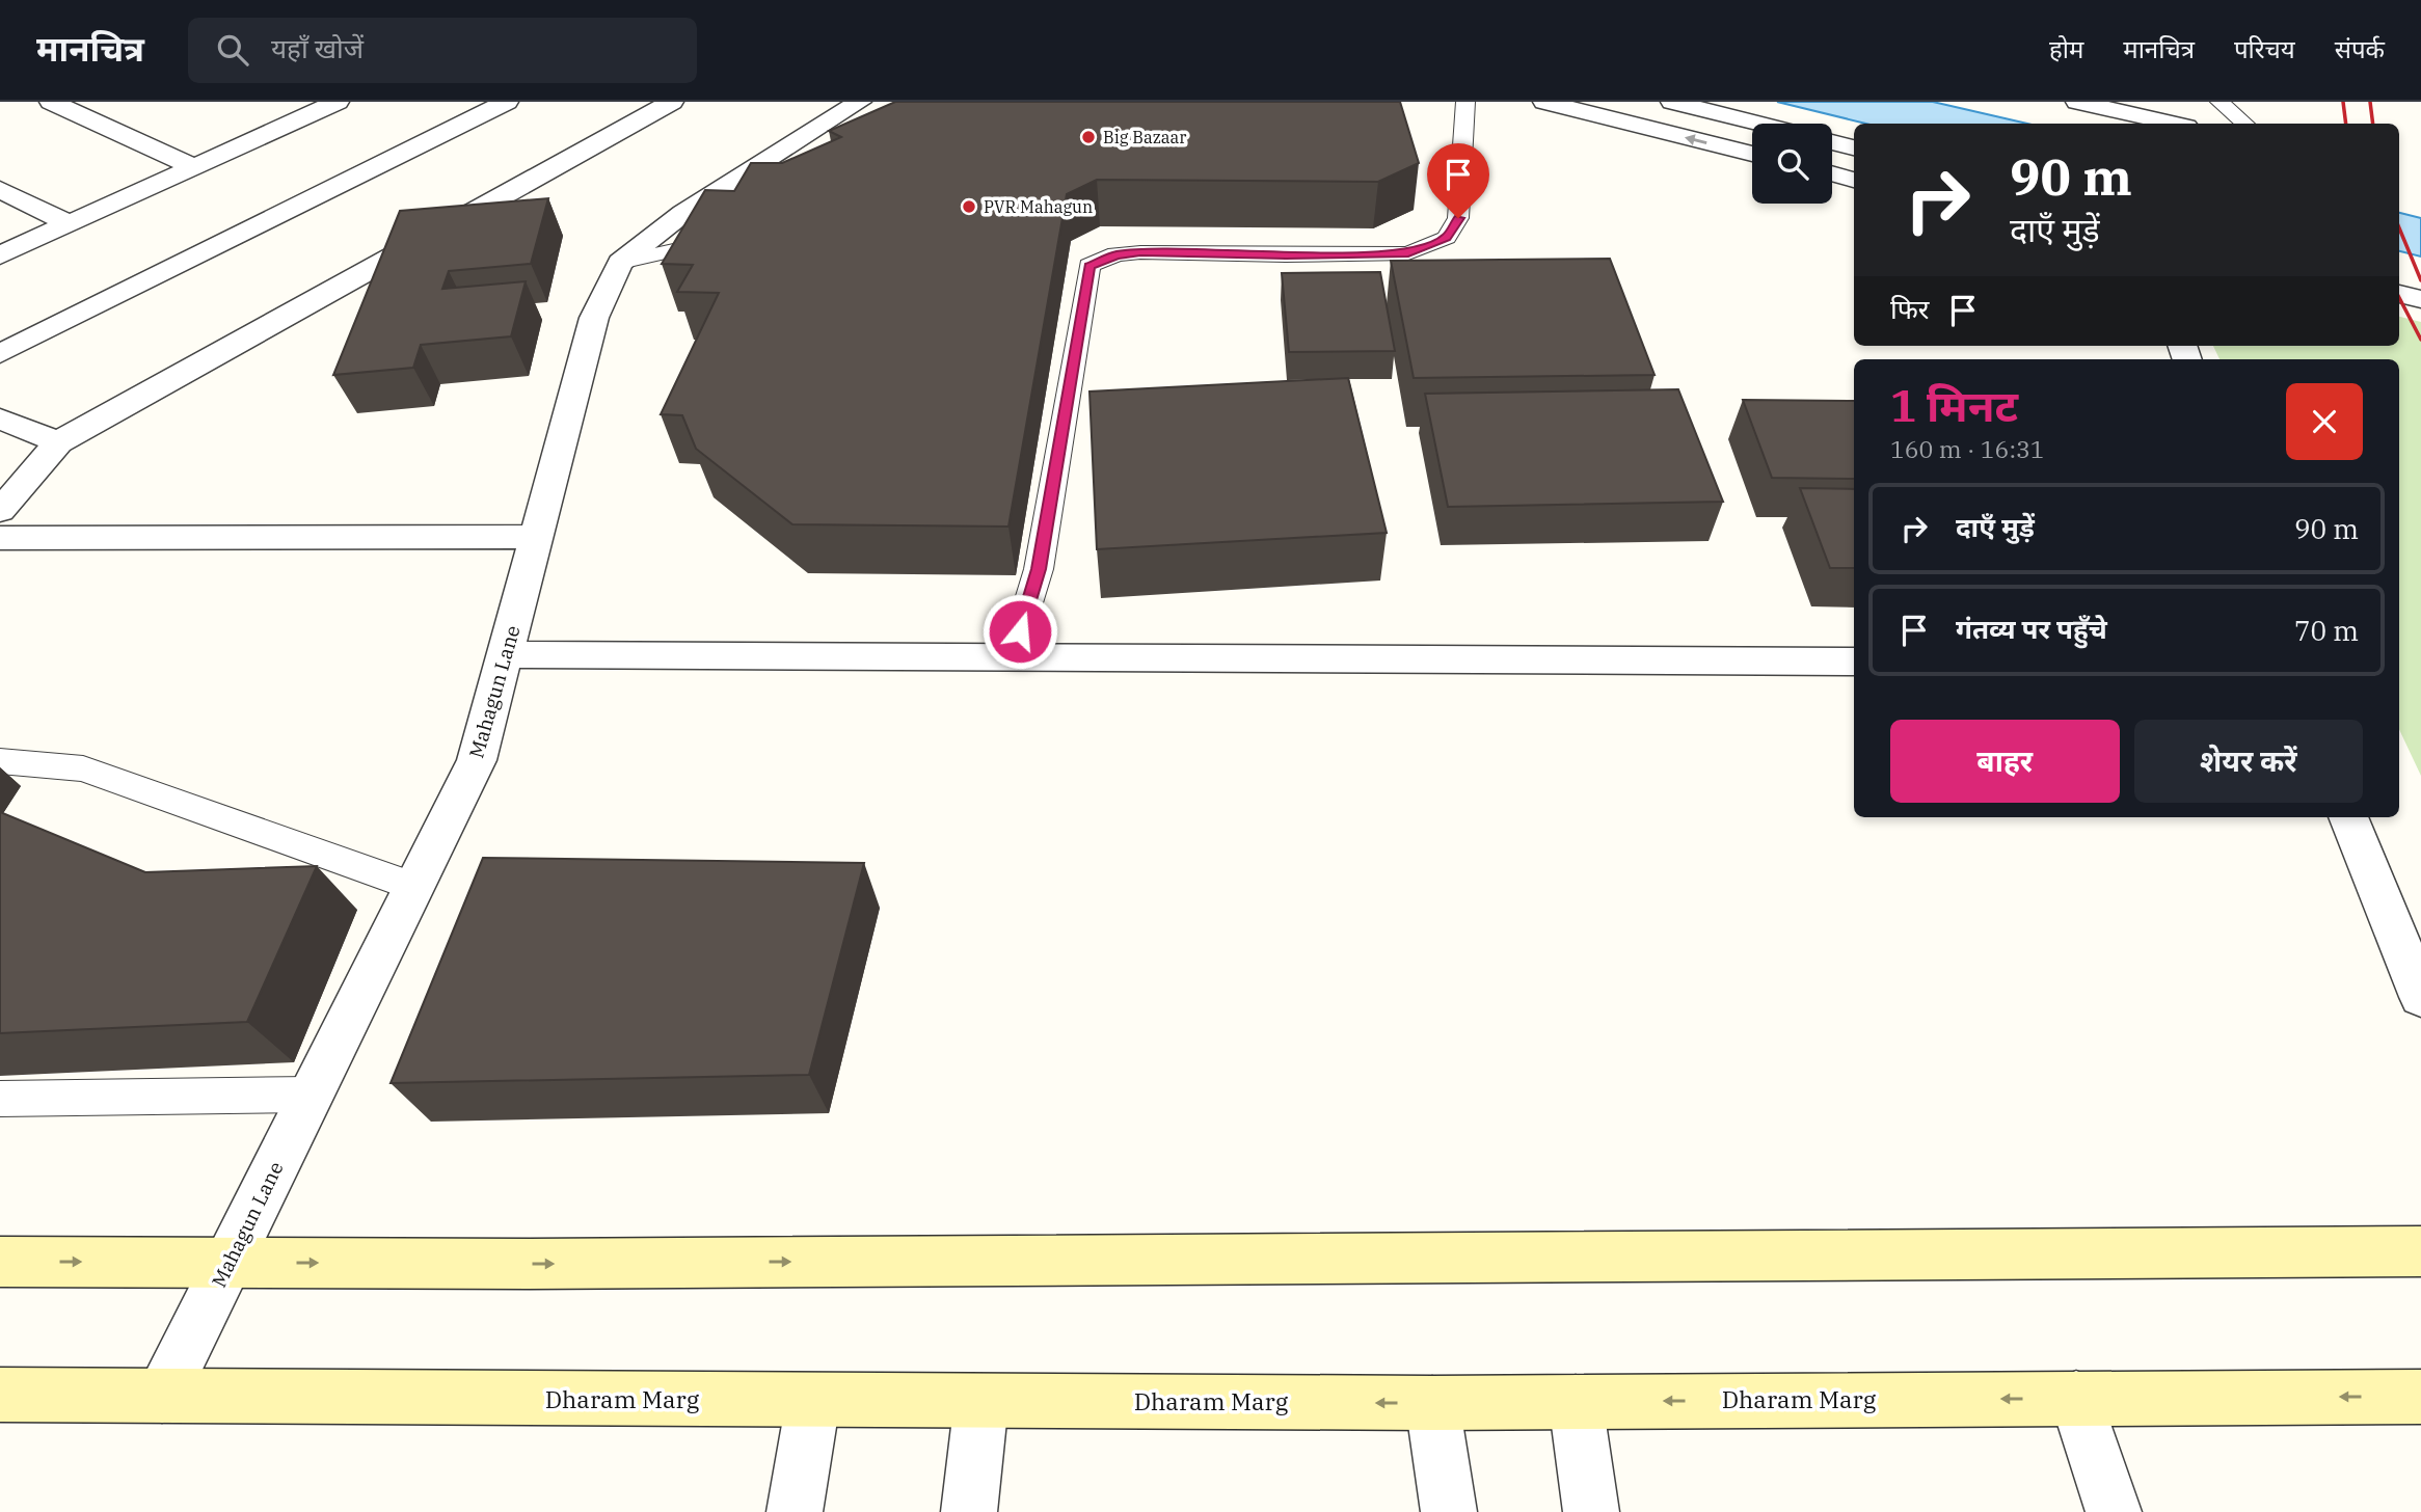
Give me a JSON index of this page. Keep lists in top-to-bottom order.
{
  "streets": {
    "street": ["Mahagun Lane", "Dharam Marg"]
  },
  "crossings": [
    ["Mahagun Lane", "Dharam Marg"]
  ],
  "places": ["Big Bazaar", "PVR Mahagun"],
  "page": {
    "header": "मानचित्र",
    "search": "यहाँ खोजें",
    "nav": [
      "होम",
      "मानचित्र",
      "परिचय",
      "संपर्क"
    ],
    "turn": ["90 m", "दाएँ मुड़ें"],
    "then": "फिर",
    "heading": ["1 मिनट", "160 m · 16:31"],
    "list": [
      {
        "name": "दाएँ मुड़ें",
        "value": "90 m"
      },
      {
        "name": "गंतव्य पर पहुँचे",
        "value": "70 m"
      }
    ],
    "buttons": ["बाहर", "शेयर करें"]
  }
}
